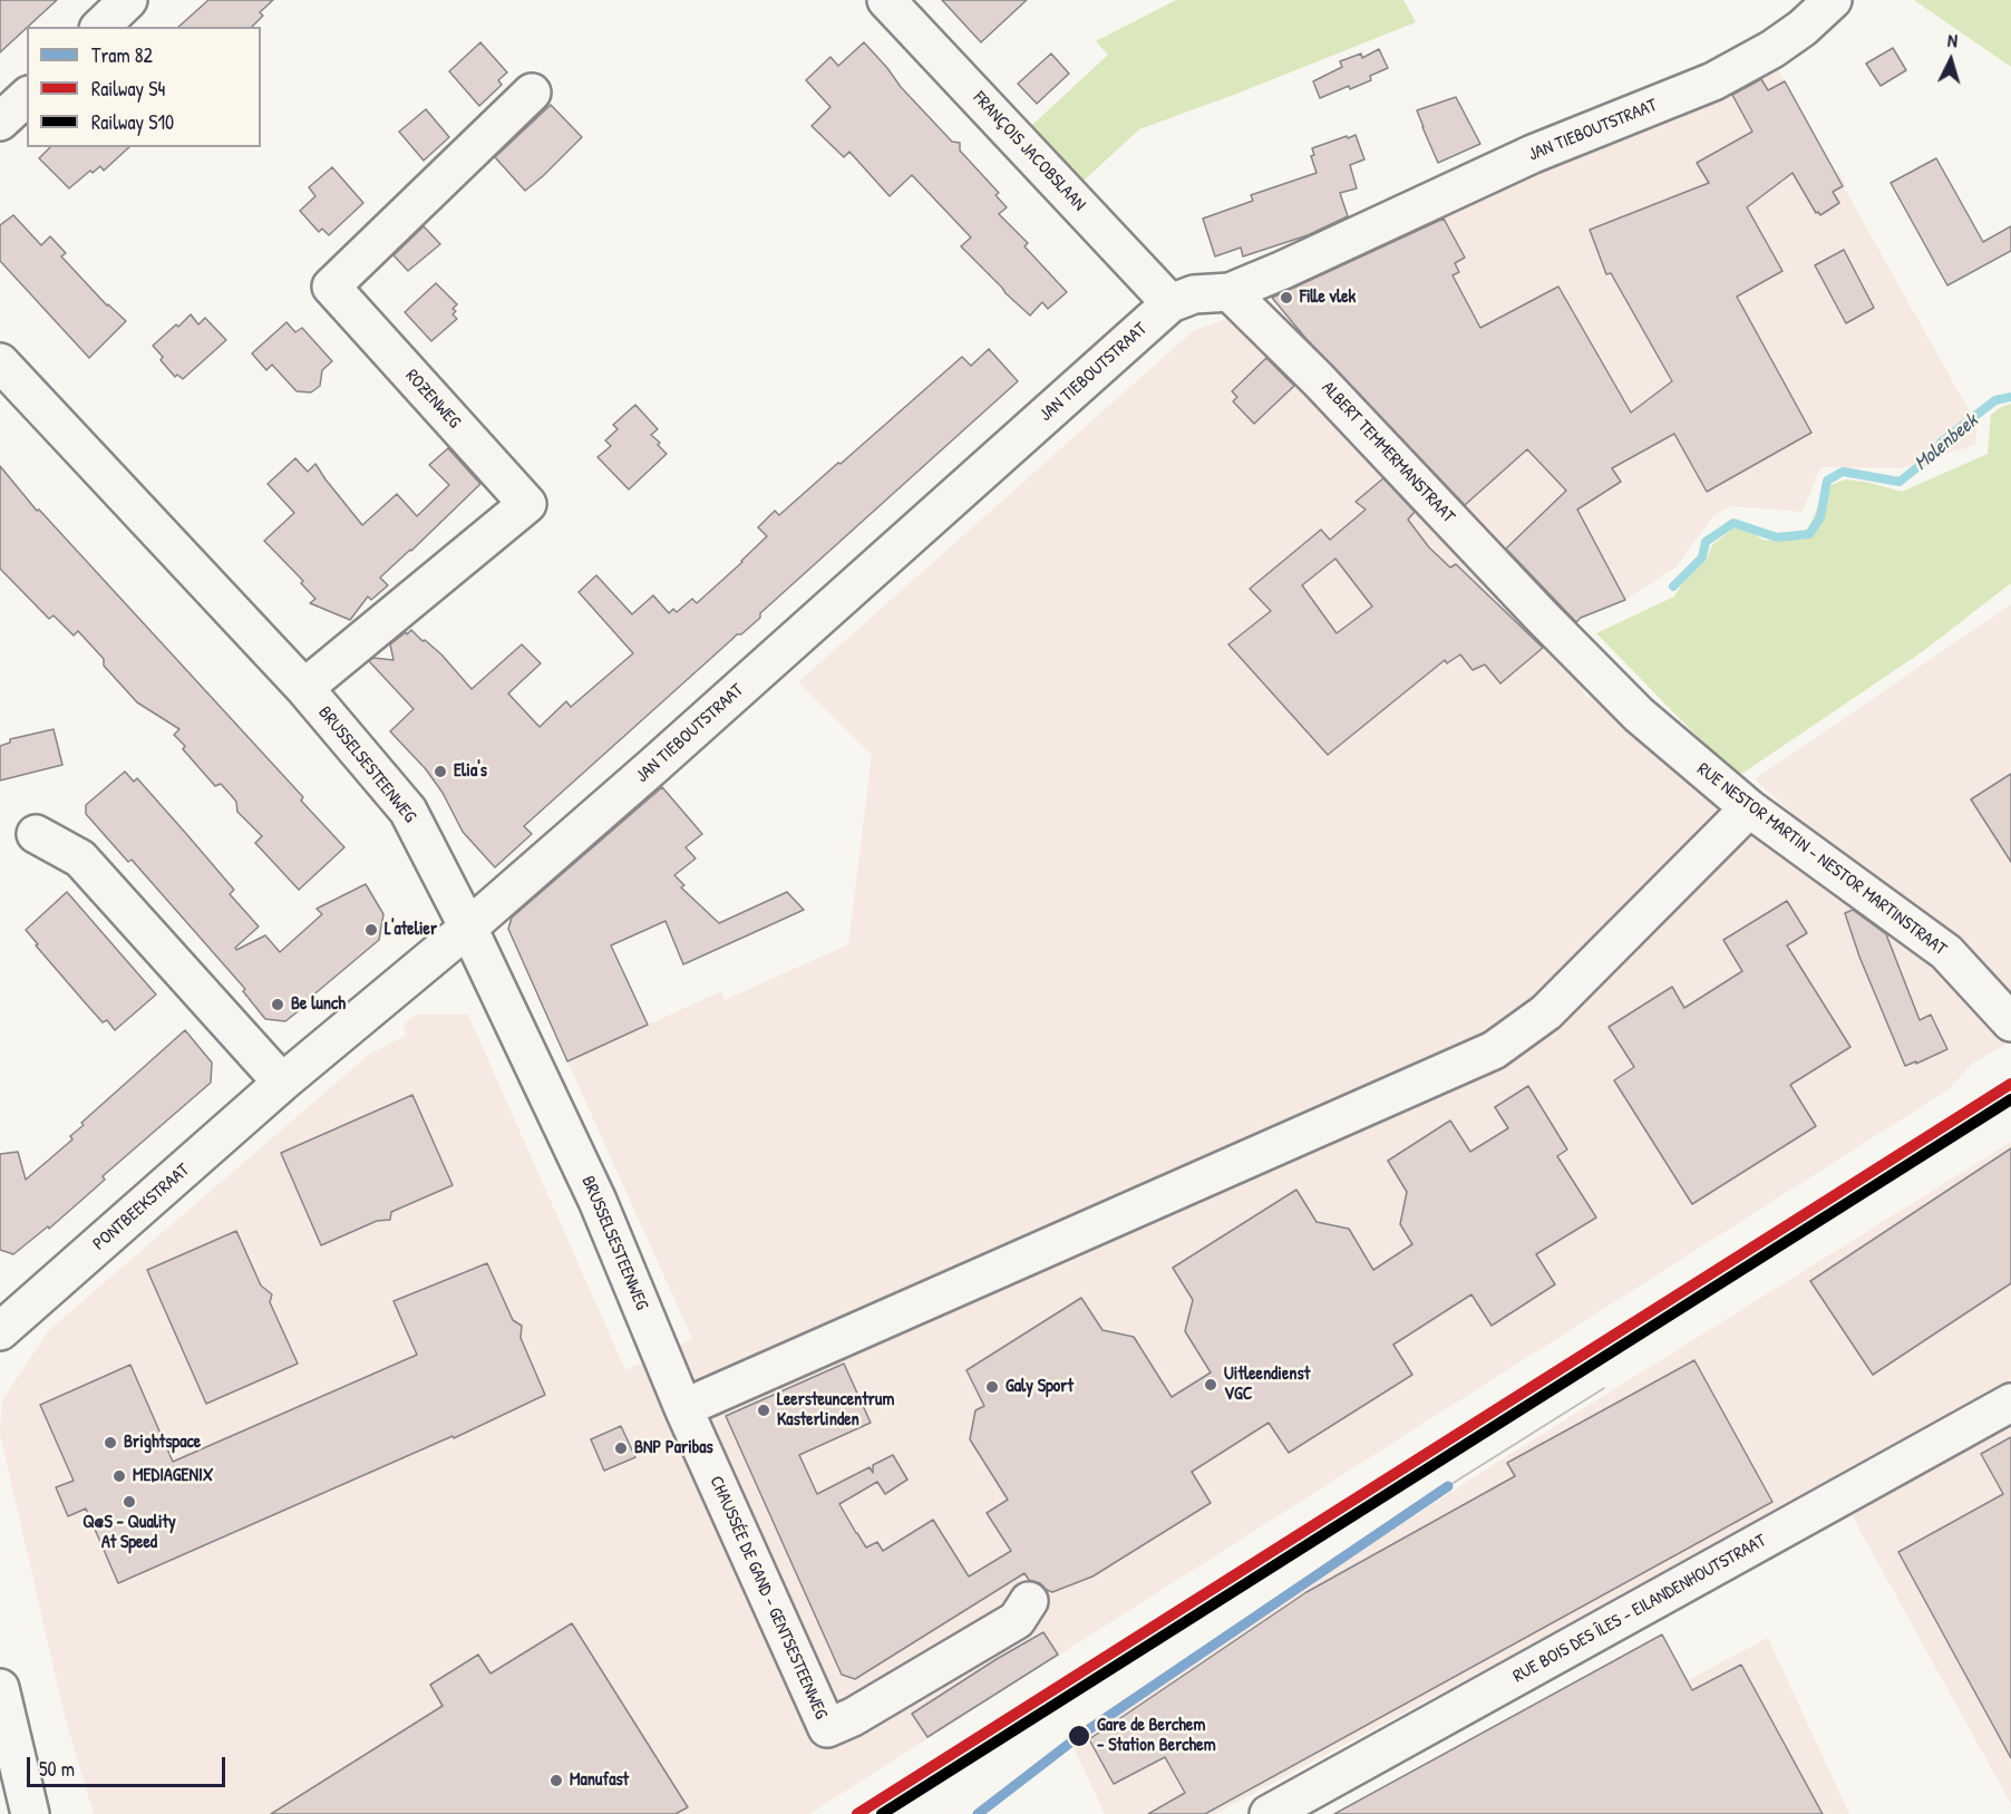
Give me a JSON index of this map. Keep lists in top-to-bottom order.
{
  "streets": {
    "street": [
      "JAN TIEBOUTSTRAAT",
      "FRANÇOIS JACOBSLAAN",
      "ROZENWEG",
      "ALBERT TEMMERMANSTRAAT",
      "BRUSSELSESTEENWEG",
      "RUE NESTOR MARTIN - NESTOR MARTINSTRAAT",
      "PONTBEEKSTRAAT",
      "CHAUSSÉE DE GAND - GENTSESTEENWEG",
      "RUE BOIS DES ÎLES - EILANDENHOUTSTRAAT"
    ]
  },
  "crossings": [
    ["JAN TIEBOUTSTRAAT", "FRANÇOIS JACOBSLAAN"],
    ["JAN TIEBOUTSTRAAT", "ALBERT TEMMERMANSTRAAT"],
    ["JAN TIEBOUTSTRAAT", "BRUSSELSESTEENWEG"],
    ["JAN TIEBOUTSTRAAT", "PONTBEEKSTRAAT"],
    ["ROZENWEG", "BRUSSELSESTEENWEG"],
    ["ALBERT TEMMERMANSTRAAT", "RUE NESTOR MARTIN - NESTOR MARTINSTRAAT"],
    ["BRUSSELSESTEENWEG", "PONTBEEKSTRAAT"],
    ["BRUSSELSESTEENWEG", "CHAUSSÉE DE GAND - GENTSESTEENWEG"]
  ],
  "water": ["Molenbeek"],
  "places": [
    "Fille vlek",
    "Elia's",
    "L'atelier",
    "Be lunch",
    "Uitleendienst VGC",
    "Galy Sport",
    "Leersteuncentrum Kasterlinden",
    "Brightspace",
    "BNP Paribas",
    "MEDIAGENIX",
    "Q@S - Quality At Speed",
    "Gare de Berchem - Station Berchem",
    "Manufast"
  ],
  "lines": ["rail line S4", "rail line S10", "tram line 82"],
  "legend": ["Tram 82", "Railway S4", "Railway S10"],
  "scale_bar": "50 m",
  "north": "top"
}
